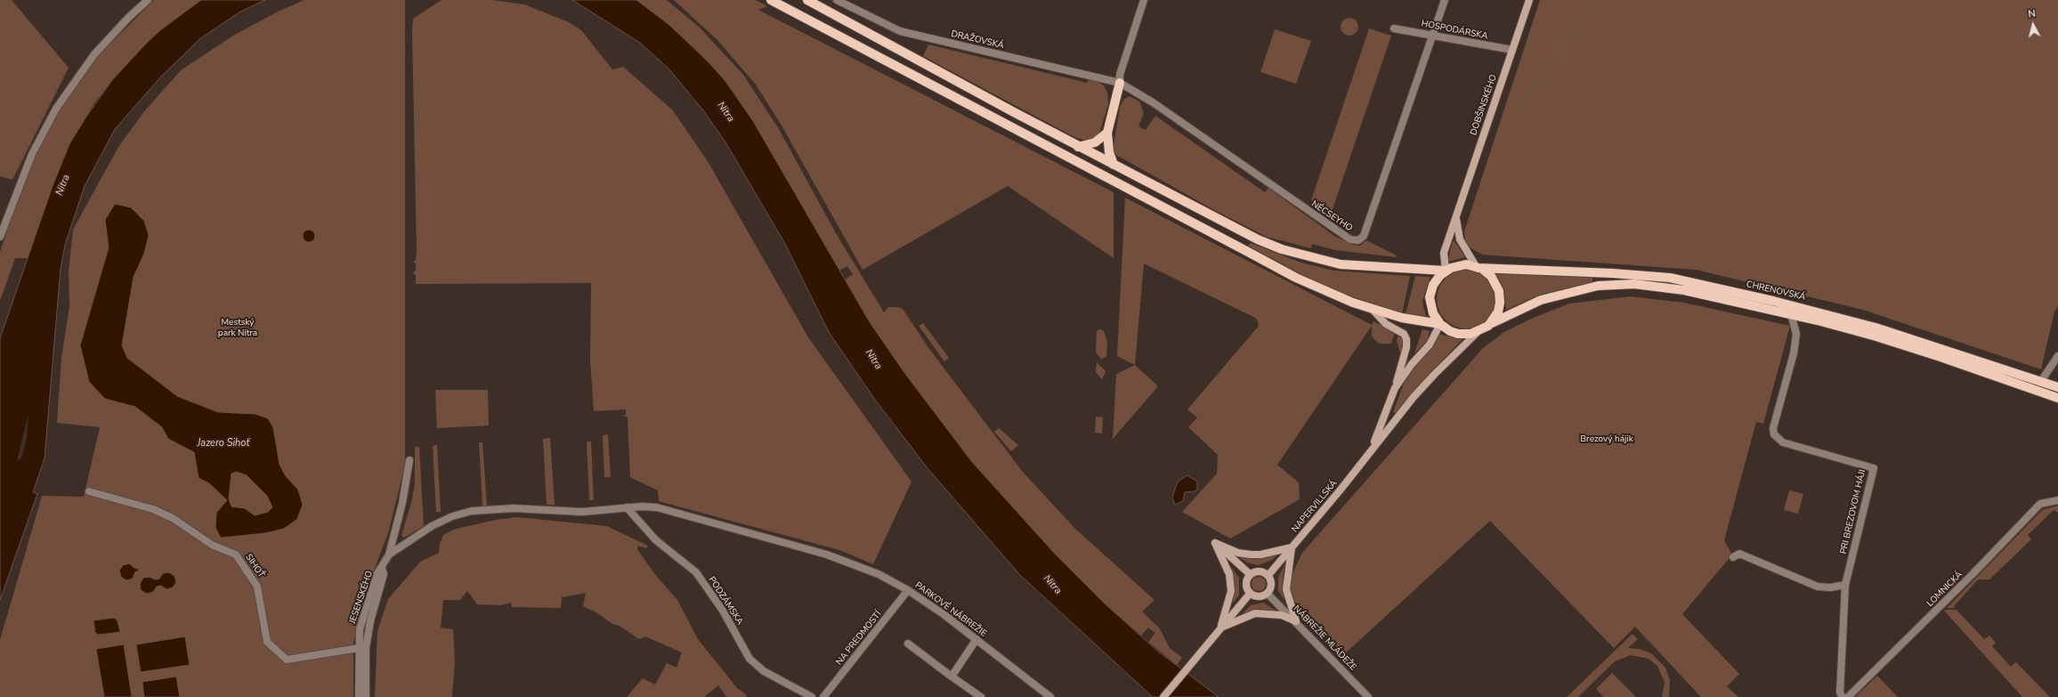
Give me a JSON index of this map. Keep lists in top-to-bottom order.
{
  "streets": {
    "main road": ["CHRENOVSKÁ"],
    "street": [
      "HOSPODÁRSKA",
      "DRAŽOVSKÁ",
      "DOBŠINSKÉHO",
      "NÉCSEYHO",
      "NAPERVILLSKÁ",
      "PRI BREZOVOM HÁJI",
      "SIHOŤ",
      "LOMNICKÁ",
      "JESENSKÉHO",
      "PODZÁMSKA",
      "PARKOVÉ NÁBREŽIE",
      "NA PREDMOSTÍ",
      "NÁBREŽIE MLÁDEŽE"
    ]
  },
  "crossings": [
    ["HOSPODÁRSKA", "DOBŠINSKÉHO"],
    ["HOSPODÁRSKA", "NÉCSEYHO"],
    ["DRAŽOVSKÁ", "NÉCSEYHO"],
    ["DOBŠINSKÉHO", "CHRENOVSKÁ"],
    ["DOBŠINSKÉHO", "NAPERVILLSKÁ"],
    ["CHRENOVSKÁ", "NAPERVILLSKÁ"],
    ["NAPERVILLSKÁ", "NÁBREŽIE MLÁDEŽE"],
    ["SIHOŤ", "JESENSKÉHO"],
    ["PODZÁMSKA", "PARKOVÉ NÁBREŽIE"],
    ["PARKOVÉ NÁBREŽIE", "NA PREDMOSTÍ"]
  ],
  "water": ["Nitra", "Jazero Sihoť"],
  "parks": ["Mestský park Nitra", "Brezový hájik"],
  "north": "top"
}
